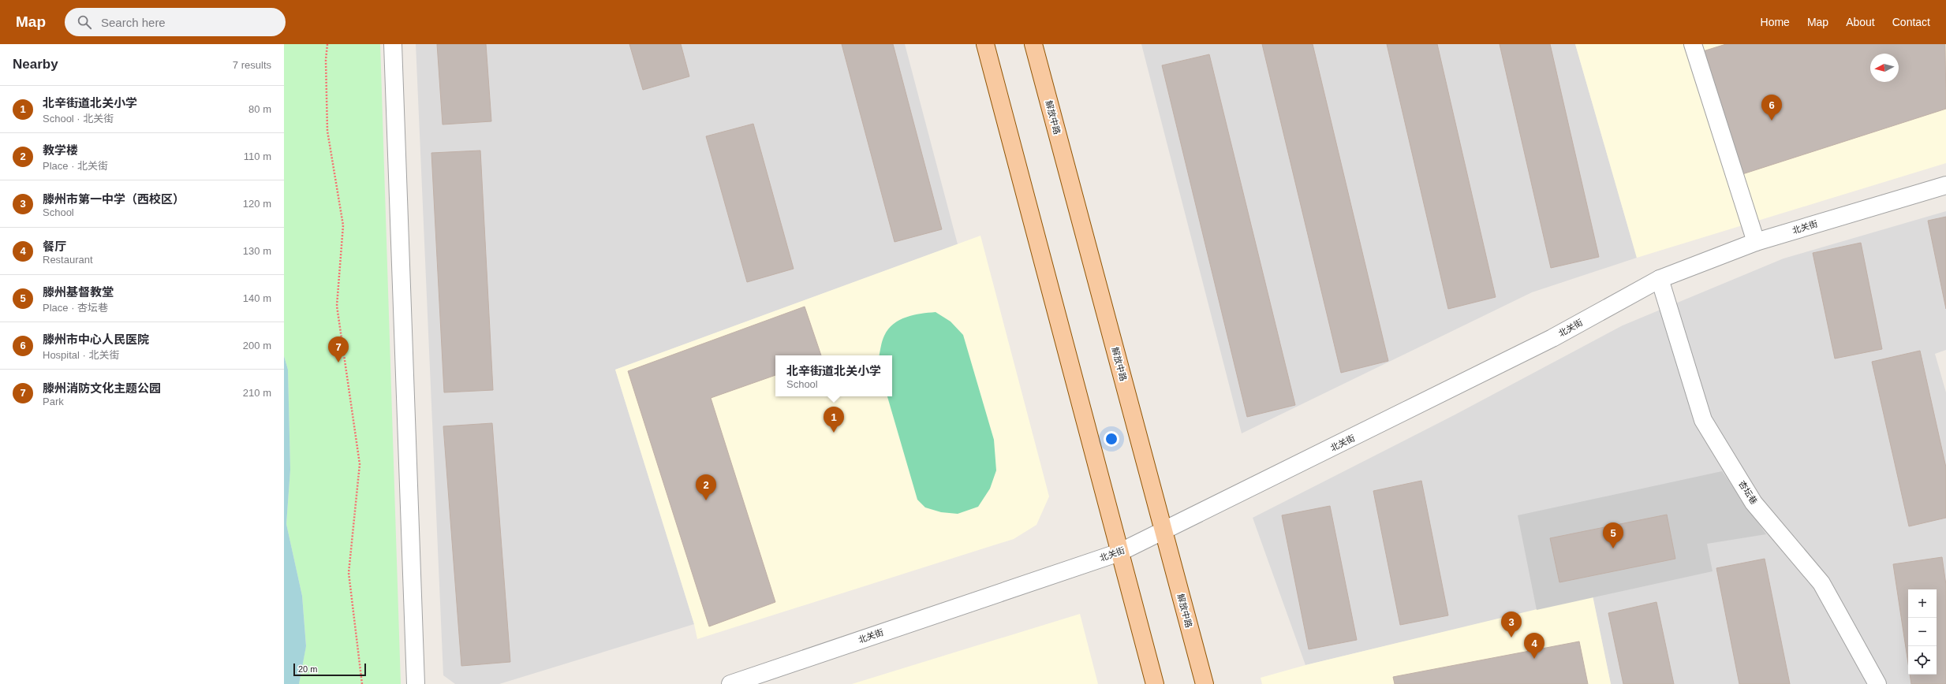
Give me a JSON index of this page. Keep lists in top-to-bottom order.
{
  "streets": {
    "main road": ["解放中路"],
    "street": ["北关街", "杏坛巷"]
  },
  "crossings": [
    ["解放中路", "北关街"],
    ["北关街", "杏坛巷"]
  ],
  "scale_bar": "20 m",
  "north": "left",
  "page": {
    "header": "Map",
    "search": "Search here",
    "nav": [
      "Home",
      "Map",
      "About",
      "Contact"
    ],
    "heading": ["Nearby", "7 results"],
    "list": [
      {
        "mark": "1",
        "name": "北辛街道北关小学",
        "note": "School · 北关街",
        "value": "80 m"
      },
      {
        "mark": "2",
        "name": "教学楼",
        "note": "Place · 北关街",
        "value": "110 m"
      },
      {
        "mark": "3",
        "name": "滕州市第一中学（西校区）",
        "note": "School",
        "value": "120 m"
      },
      {
        "mark": "4",
        "name": "餐厅",
        "note": "Restaurant",
        "value": "130 m"
      },
      {
        "mark": "5",
        "name": "滕州基督教堂",
        "note": "Place · 杏坛巷",
        "value": "140 m"
      },
      {
        "mark": "6",
        "name": "滕州市中心人民医院",
        "note": "Hospital · 北关街",
        "value": "200 m"
      },
      {
        "mark": "7",
        "name": "滕州消防文化主题公园",
        "note": "Park",
        "value": "210 m"
      }
    ],
    "pins": [
      "6",
      "7",
      "1",
      "2",
      "5",
      "3",
      "4"
    ],
    "popup": ["北辛街道北关小学", "School"],
    "map_buttons": ["+", "−"],
    "scale": "20 m"
  }
}
